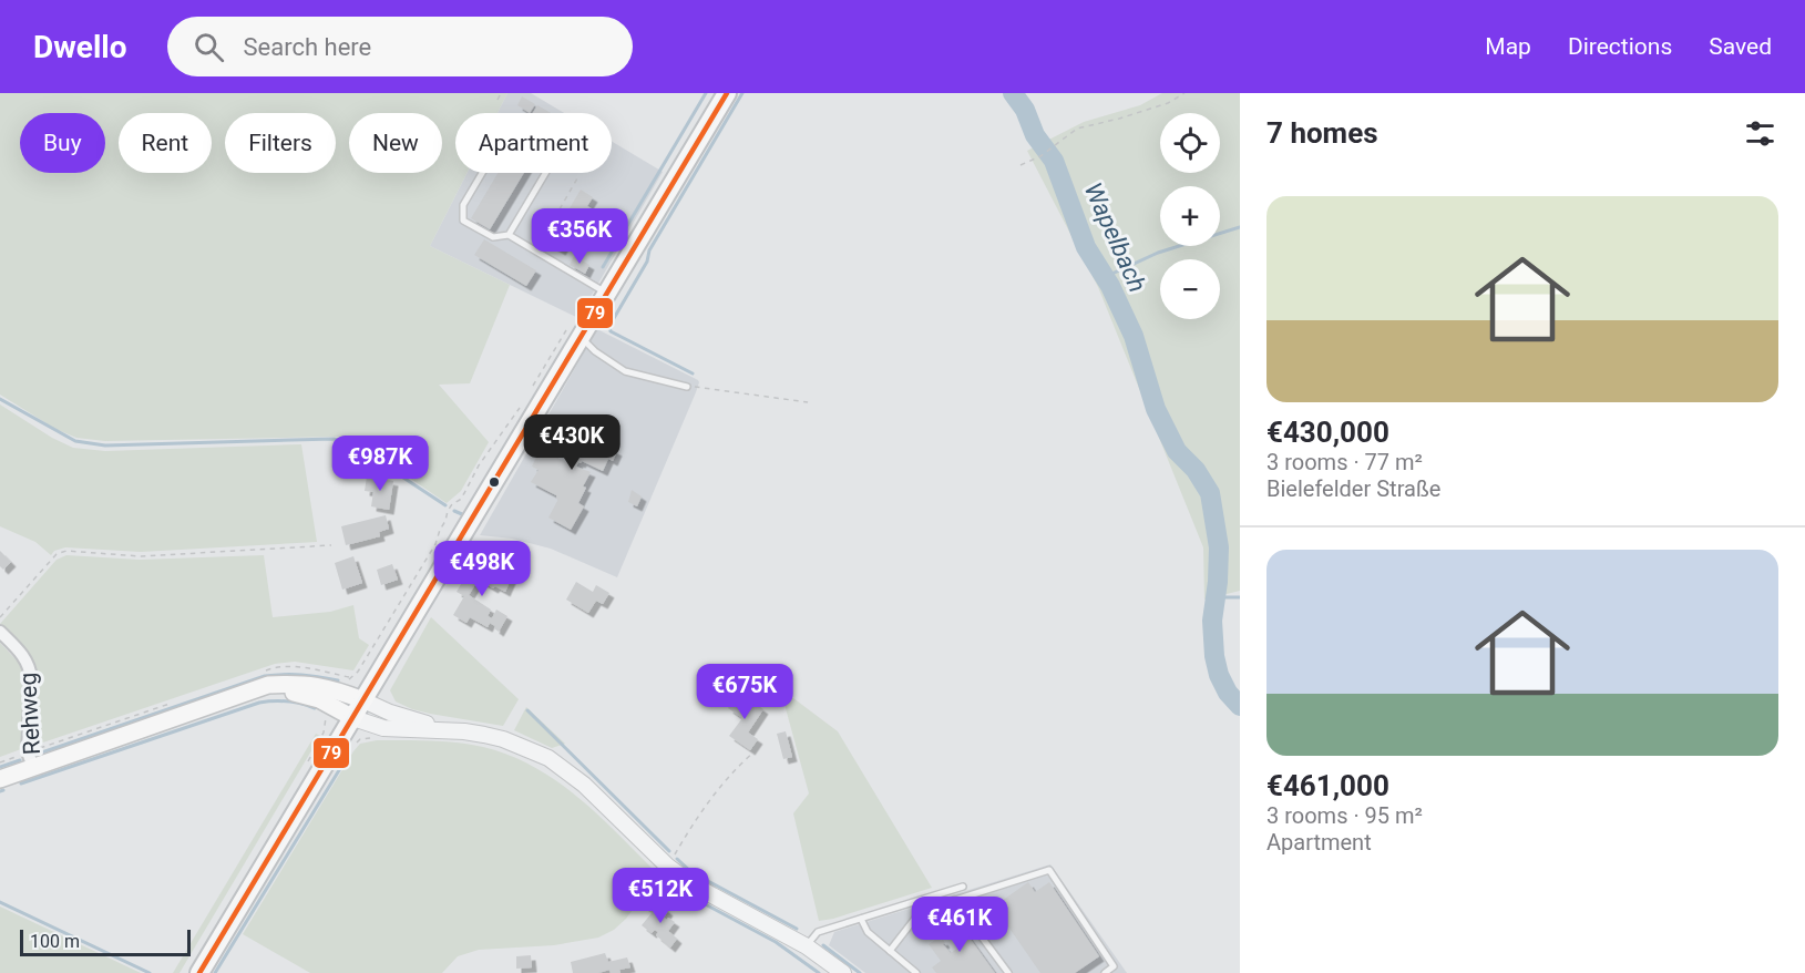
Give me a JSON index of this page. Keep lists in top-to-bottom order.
{
  "streets": {
    "street": ["Rehweg"]
  },
  "water": ["Wapelbach"],
  "lines": ["transit line 79"],
  "scale_bar": "100 m",
  "page": {
    "header": "Dwello",
    "search": "Search here",
    "nav": ["Map", "Directions", "Saved"],
    "heading": "7 homes",
    "map_buttons": ["+", "−"],
    "chip": [
      "Buy",
      "Rent",
      "Filters",
      "New",
      "Apartment"
    ],
    "list": [
      {
        "name": "€430,000",
        "note": "3 rooms · 77 m² · Bielefelder Straße"
      },
      {
        "name": "€461,000",
        "note": "3 rooms · 95 m² · Apartment"
      }
    ],
    "price": [
      "€356K",
      "€430K",
      "€987K",
      "€498K",
      "€675K",
      "€512K",
      "€461K"
    ],
    "scale": "100 m"
  }
}
